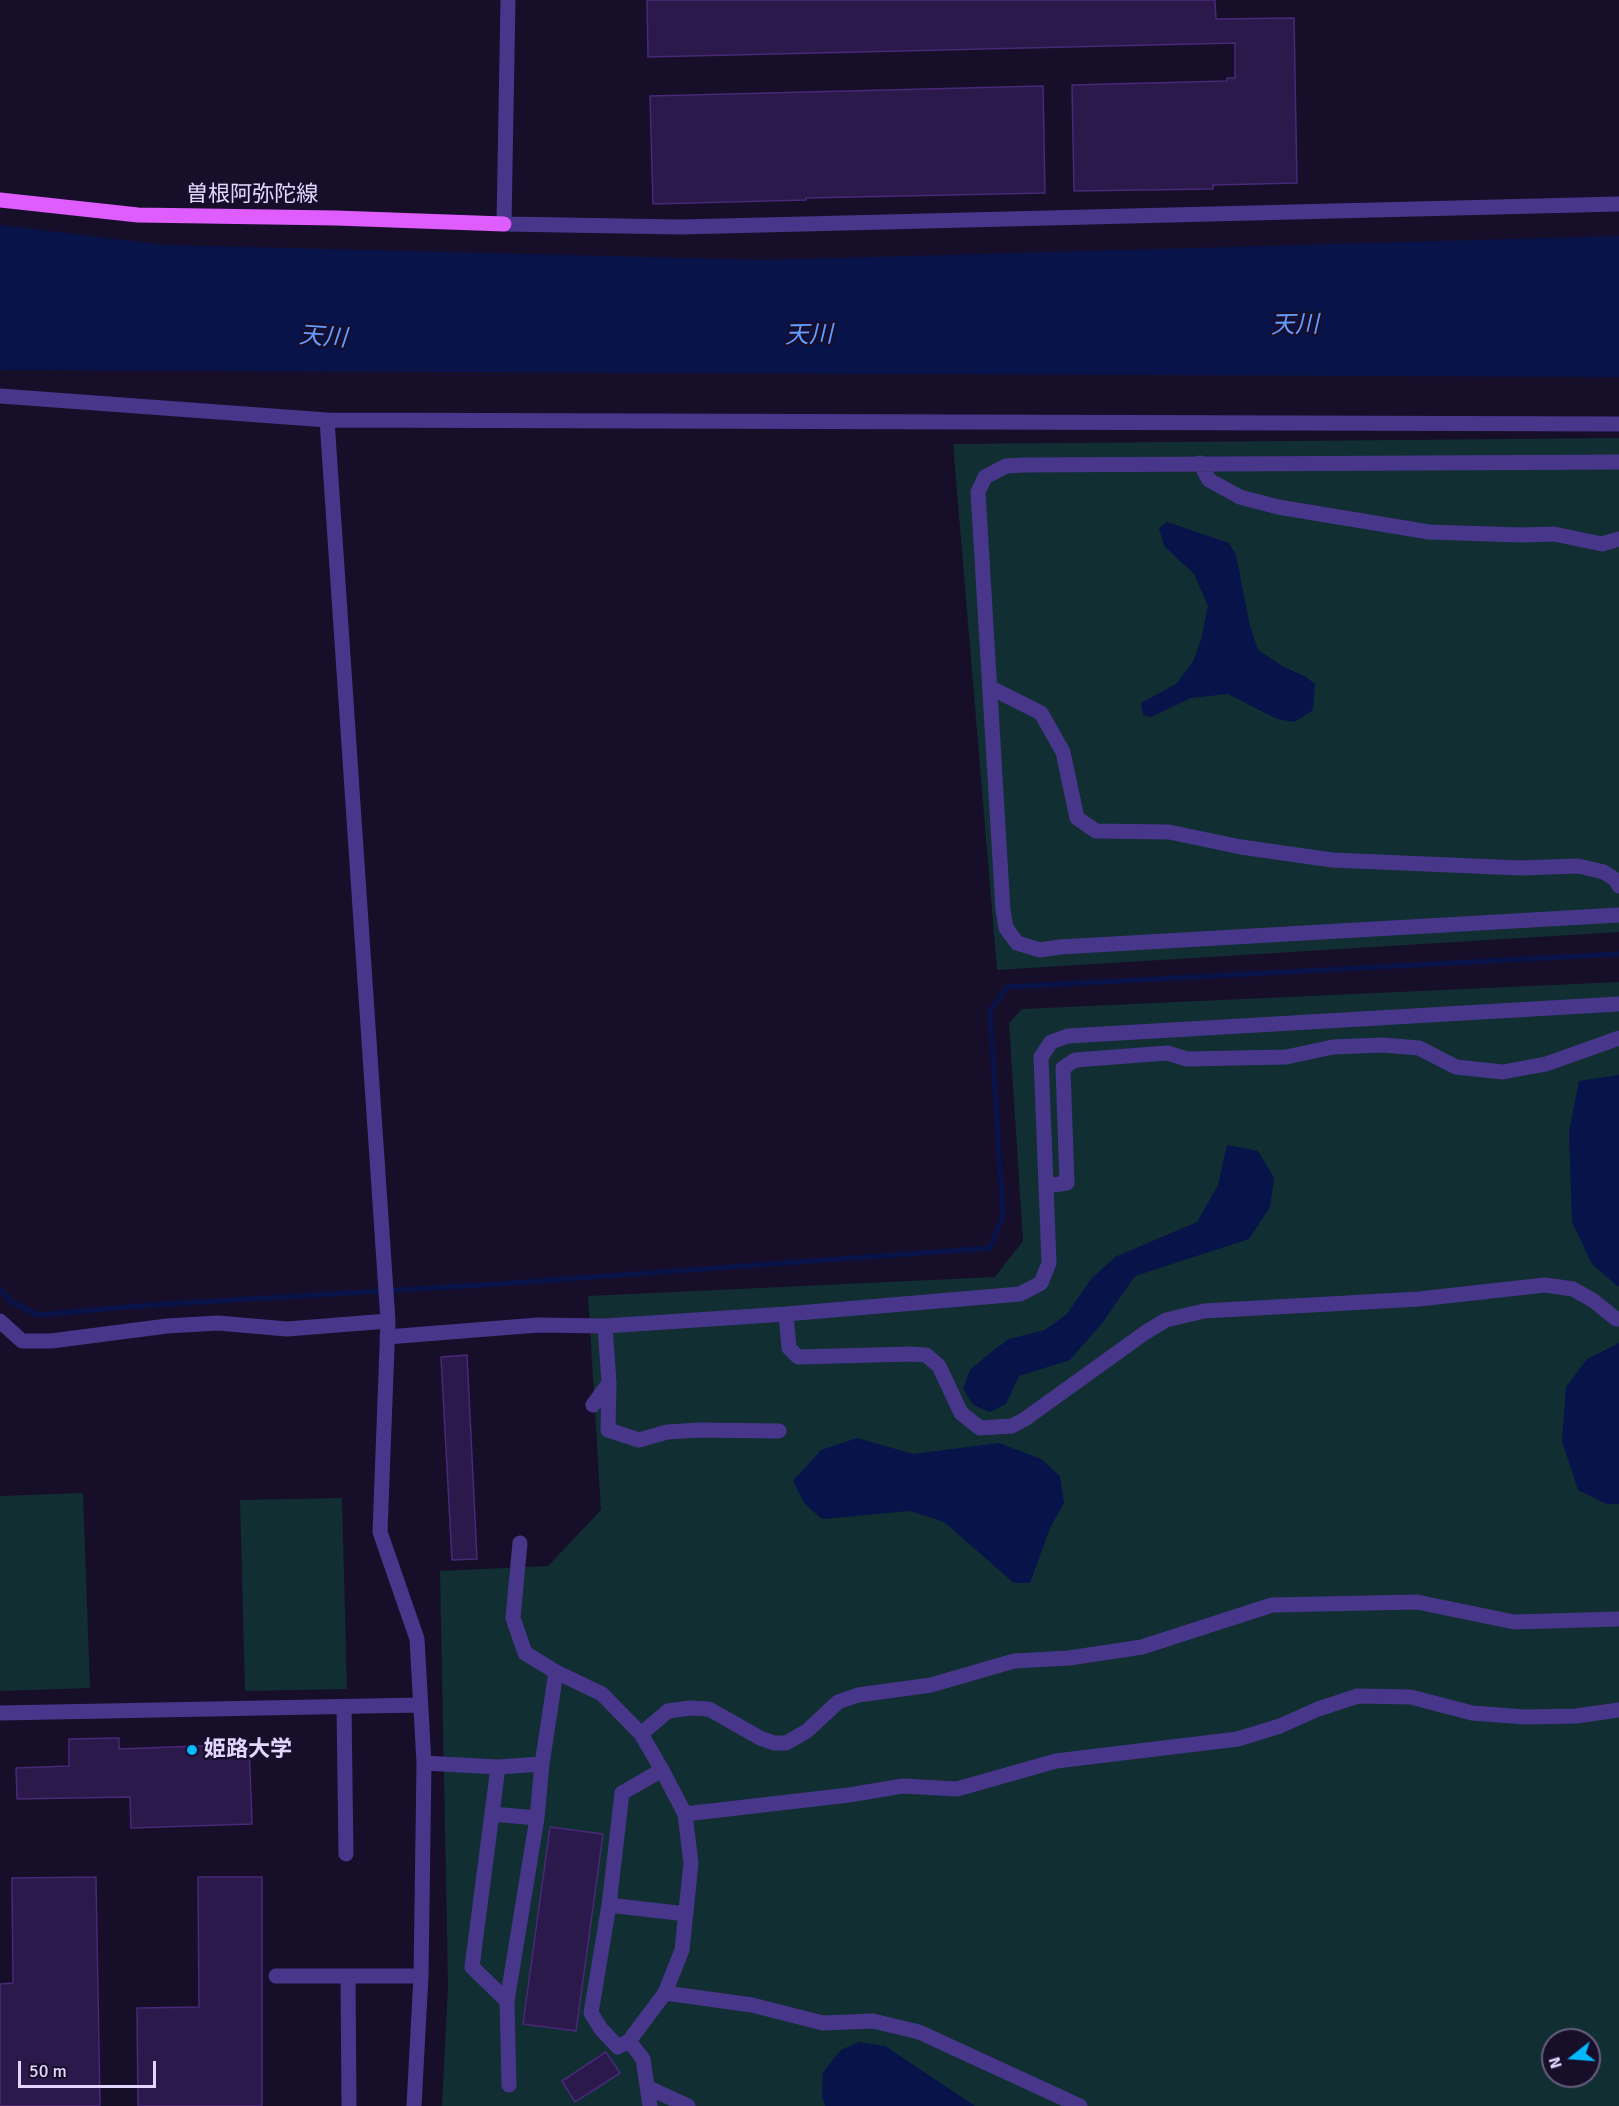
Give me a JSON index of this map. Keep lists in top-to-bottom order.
{
  "streets": {
    "main road": ["曽根阿弥陀線"]
  },
  "water": ["天川"],
  "places": ["姫路大学"],
  "scale_bar": "50 m",
  "north": "left"
}
